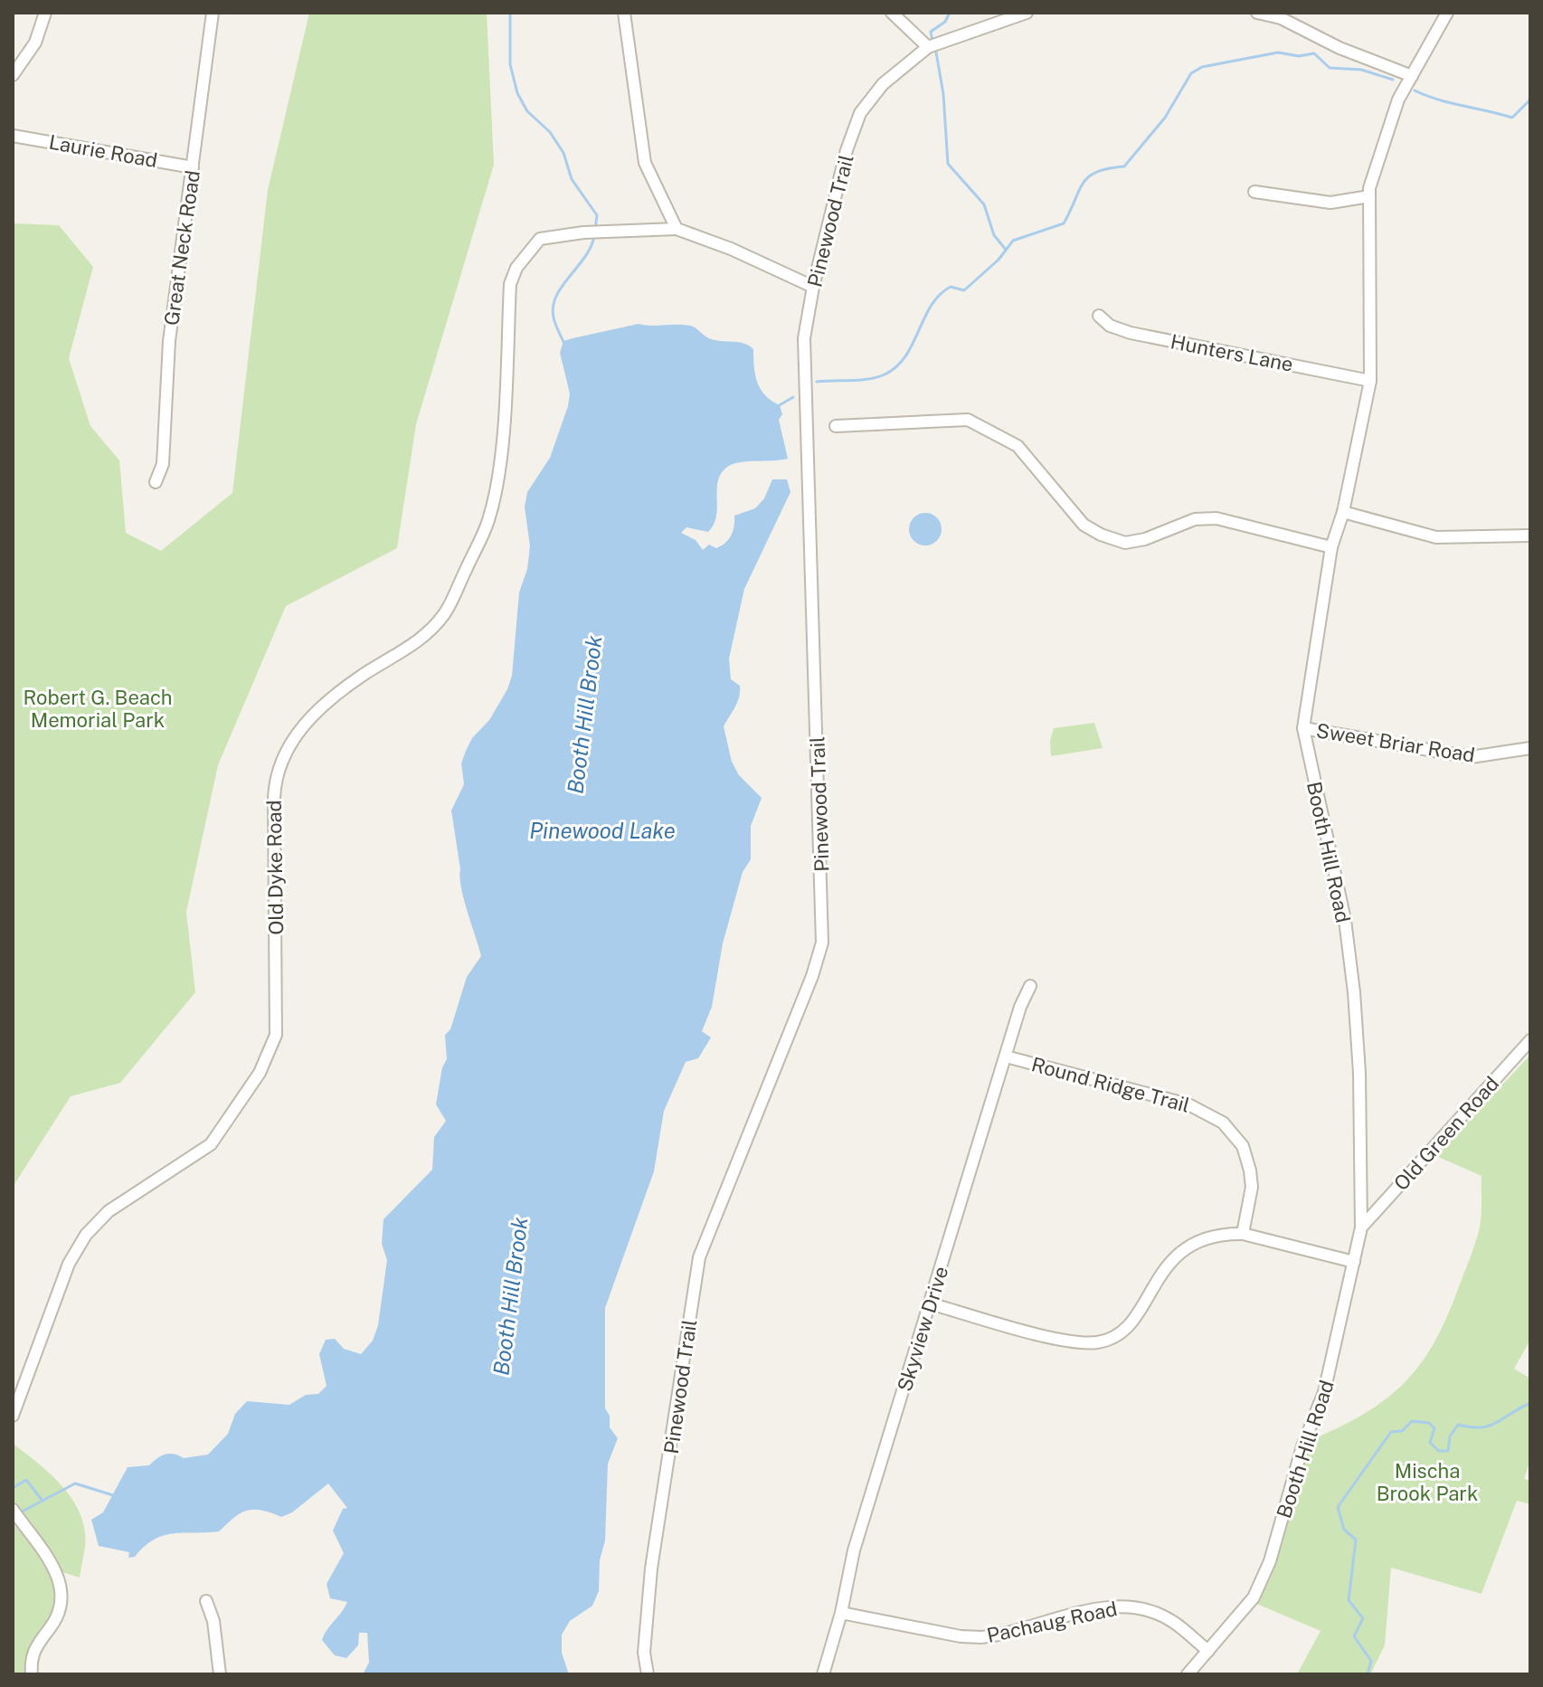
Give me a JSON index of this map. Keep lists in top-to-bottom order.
{
  "streets": {
    "street": [
      "Laurie Road",
      "Pinewood Trail",
      "Great Neck Road",
      "Hunters Lane",
      "Sweet Briar Road",
      "Booth Hill Road",
      "Old Dyke Road",
      "Round Ridge Trail",
      "Old Green Road",
      "Skyview Drive",
      "Pachaug Road"
    ]
  },
  "crossings": [
    ["Laurie Road", "Great Neck Road"],
    ["Hunters Lane", "Booth Hill Road"],
    ["Sweet Briar Road", "Booth Hill Road"],
    ["Booth Hill Road", "Old Green Road"],
    ["Booth Hill Road", "Pachaug Road"],
    ["Round Ridge Trail", "Skyview Drive"],
    ["Skyview Drive", "Pachaug Road"]
  ],
  "water": ["Booth Hill Brook", "Pinewood Lake"],
  "parks": ["Robert G. Beach Memorial Park", "Mischa Brook Park"]
}
